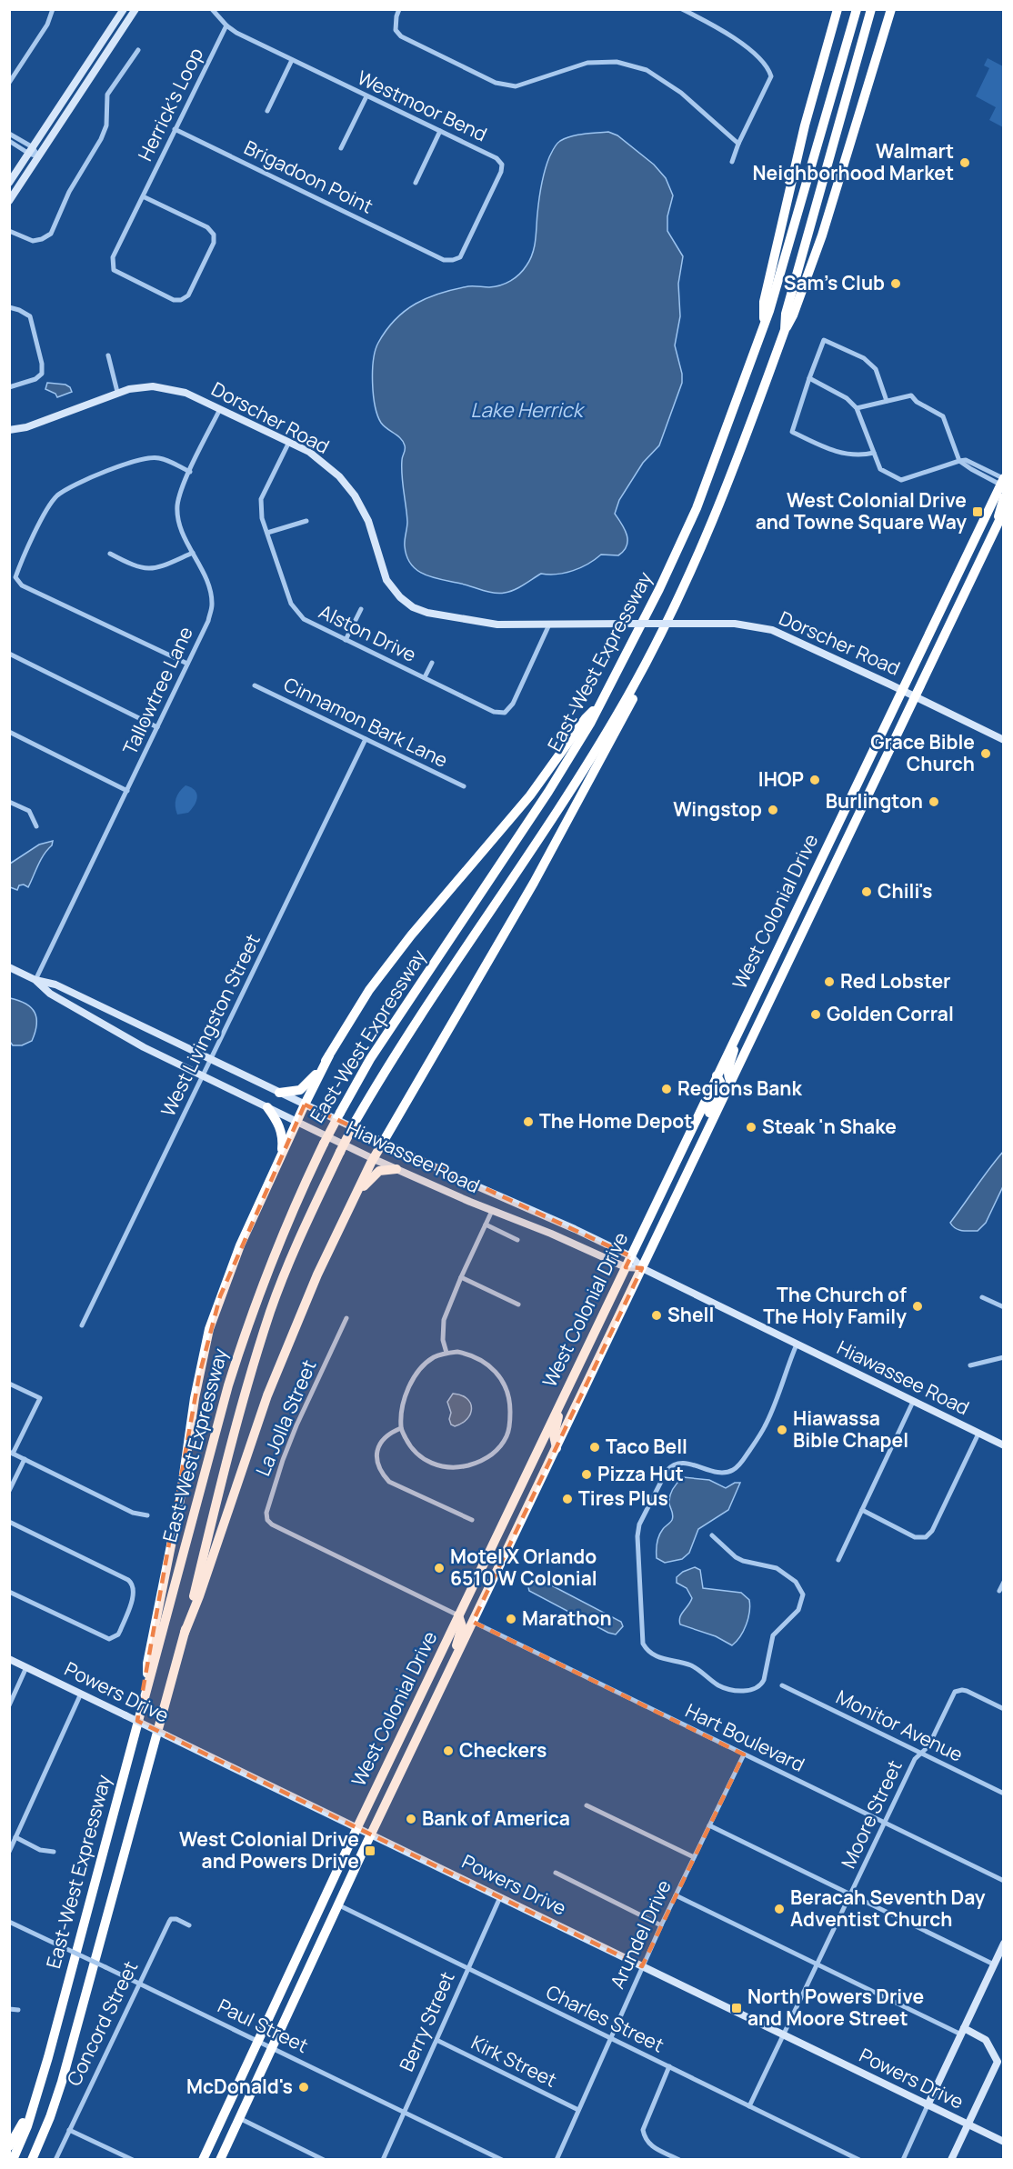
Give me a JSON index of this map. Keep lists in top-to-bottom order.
{
  "streets": {
    "highway": ["East-West Expressway", "West Colonial Drive"],
    "street": [
      "Herrick's Loop",
      "Westmoor Bend",
      "Brigadoon Point",
      "Dorscher Road",
      "Alston Drive",
      "Tallowtree Lane",
      "Cinnamon Bark Lane",
      "West Livingston Street",
      "Hiawassee Road",
      "La Jolla Street",
      "Powers Drive",
      "Monitor Avenue",
      "Hart Boulevard",
      "Moore Street",
      "Arundel Drive",
      "Charles Street",
      "Berry Street",
      "Concord Street",
      "Paul Street",
      "Kirk Street"
    ]
  },
  "crossings": [
    ["Herrick's Loop", "Westmoor Bend"],
    ["Herrick's Loop", "Brigadoon Point"],
    ["Westmoor Bend", "Brigadoon Point"],
    ["Dorscher Road", "Alston Drive"],
    ["Dorscher Road", "Tallowtree Lane"],
    ["Dorscher Road", "West Colonial Drive"],
    ["Tallowtree Lane", "Hiawassee Road"],
    ["Cinnamon Bark Lane", "West Livingston Street"],
    ["West Colonial Drive", "Hiawassee Road"],
    ["West Colonial Drive", "La Jolla Street"],
    ["West Colonial Drive", "Powers Drive"],
    ["West Colonial Drive", "Hart Boulevard"],
    ["West Colonial Drive", "Charles Street"],
    ["West Colonial Drive", "Paul Street"],
    ["West Livingston Street", "Hiawassee Road"],
    ["Powers Drive", "Moore Street"],
    ["Powers Drive", "Arundel Drive"],
    ["Powers Drive", "Berry Street"],
    ["Monitor Avenue", "Moore Street"],
    ["Hart Boulevard", "Moore Street"],
    ["Hart Boulevard", "Arundel Drive"],
    ["Moore Street", "Charles Street"],
    ["Arundel Drive", "Charles Street"],
    ["Arundel Drive", "Kirk Street"],
    ["Charles Street", "Berry Street"],
    ["Berry Street", "Paul Street"],
    ["Berry Street", "Kirk Street"],
    ["Concord Street", "Paul Street"]
  ],
  "water": ["Lake Herrick"],
  "places": {
    "other": [
      "Walmart Neighborhood Market",
      "Sam's Club",
      "Grace Bible Church",
      "IHOP",
      "Burlington",
      "Wingstop",
      "Chili's",
      "Red Lobster",
      "Golden Corral",
      "Regions Bank",
      "The Home Depot",
      "Steak 'n Shake",
      "The Church of The Holy Family",
      "Shell",
      "Hiawassa Bible Chapel",
      "Taco Bell",
      "Pizza Hut",
      "Tires Plus",
      "Motel X Orlando 6510 W Colonial",
      "Marathon",
      "Checkers",
      "Bank of America",
      "Beracah Seventh Day Adventist Church",
      "McDonald's"
    ],
    "transit": ["West Colonial Drive and Towne Square Way", "West Colonial Drive and Powers Drive", "North Powers Drive and Moore Street"]
  }
}
